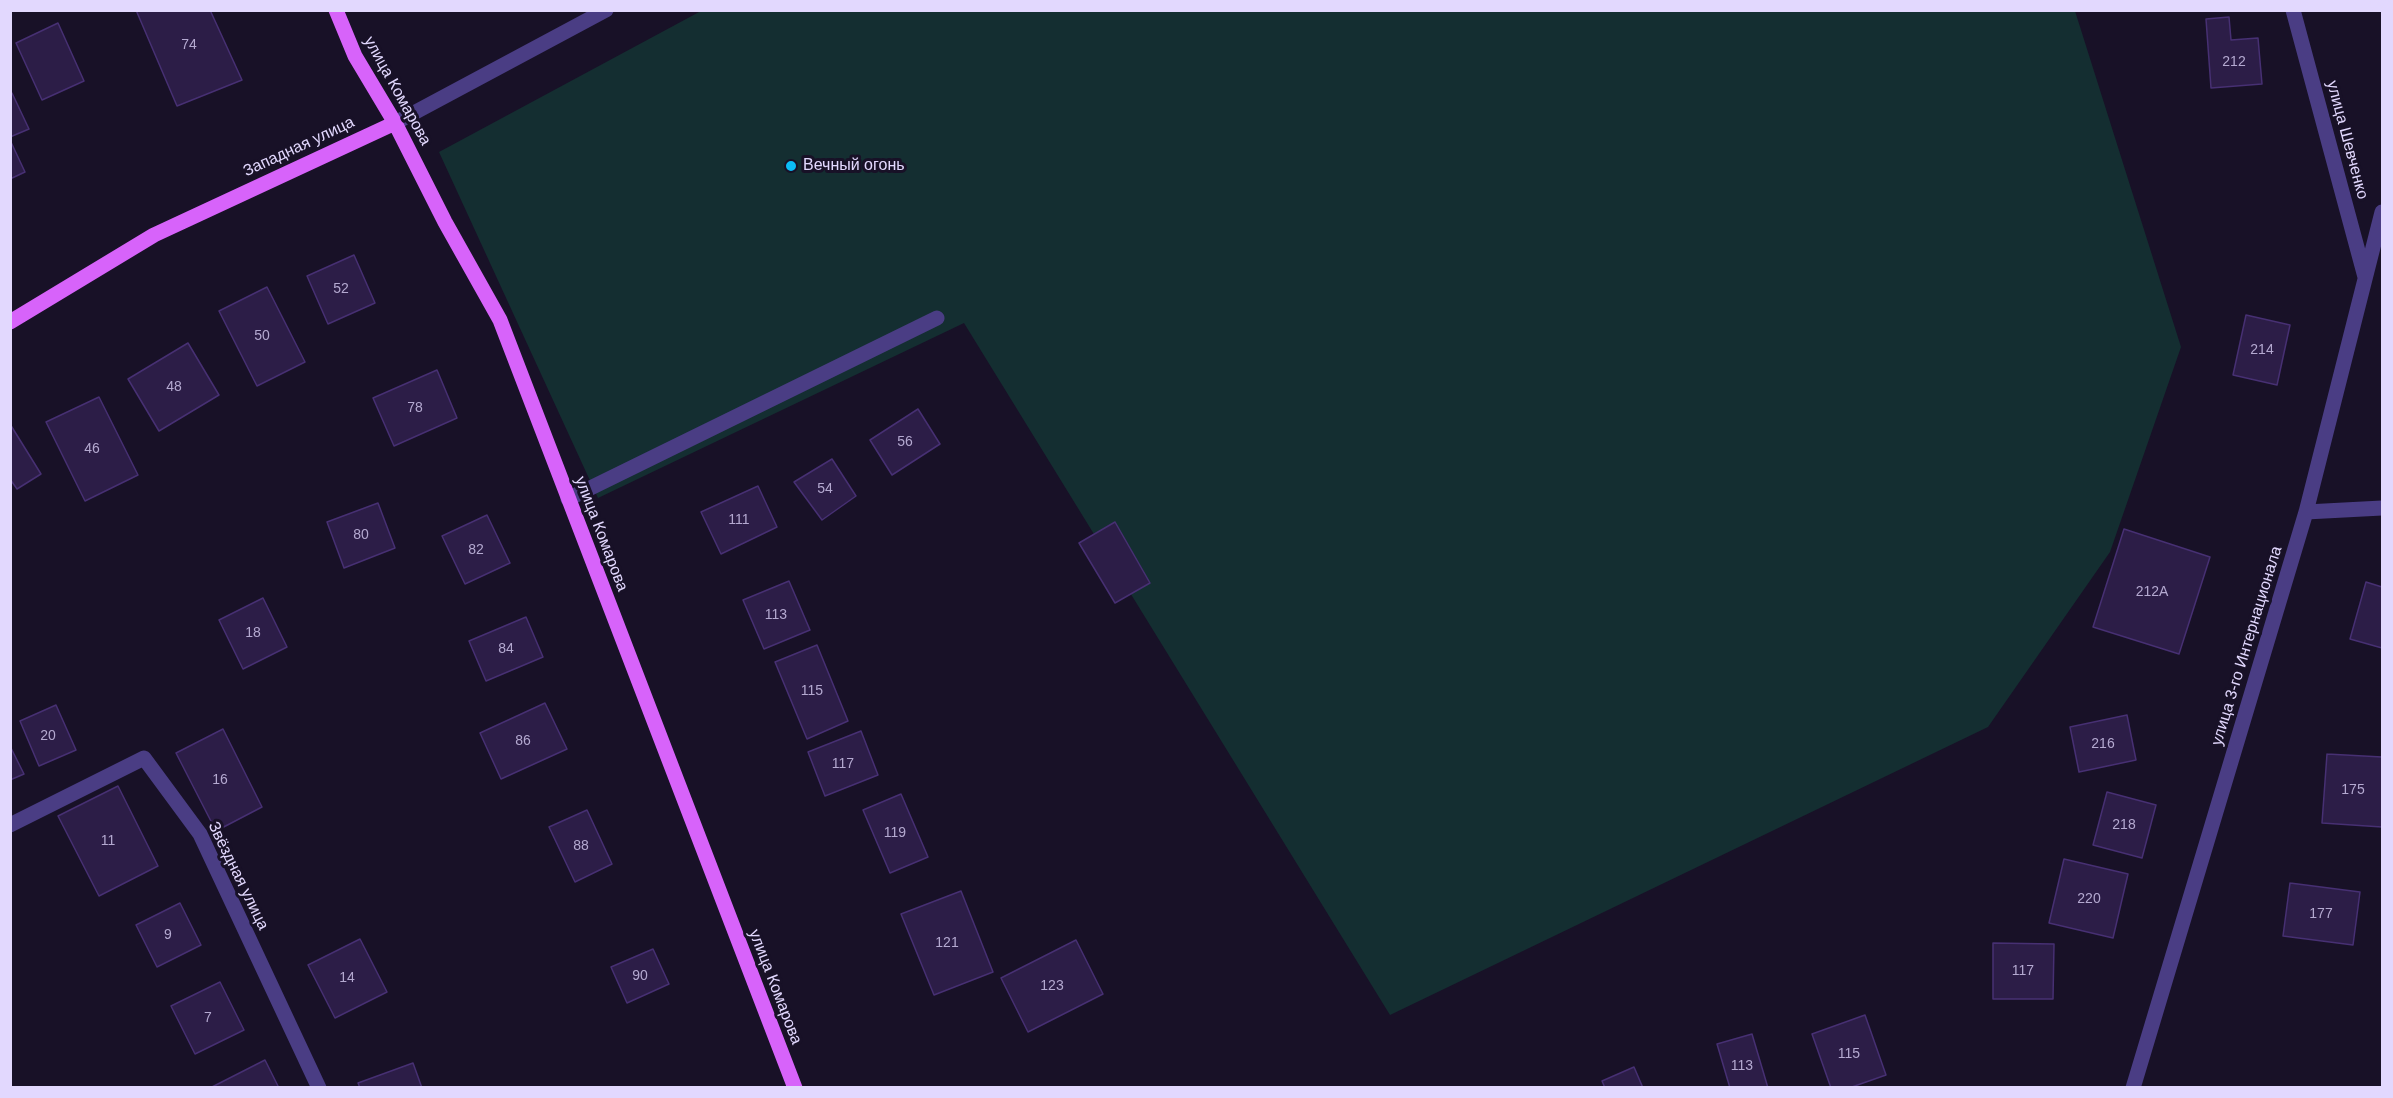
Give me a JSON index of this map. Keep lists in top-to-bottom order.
{
  "streets": {
    "main road": ["улица Комарова", "Западная улица"],
    "street": ["улица Шевченко", "улица 3-го Интернационала", "Звёздная улица"]
  },
  "crossings": [
    ["улица Комарова", "Западная улица"],
    ["улица Шевченко", "улица 3-го Интернационала"]
  ],
  "places": ["Вечный огонь"],
  "house_numbers": [
    "74",
    "212",
    "52",
    "50",
    "214",
    "48",
    "78",
    "56",
    "46",
    "54",
    "111",
    "80",
    "82",
    "212А",
    "113",
    "18",
    "84",
    "115",
    "20",
    "86",
    "216",
    "117",
    "16",
    "175",
    "218",
    "119",
    "11",
    "88",
    "220",
    "177",
    "9",
    "121",
    "117",
    "90",
    "14",
    "123",
    "7",
    "115",
    "113"
  ]
}
